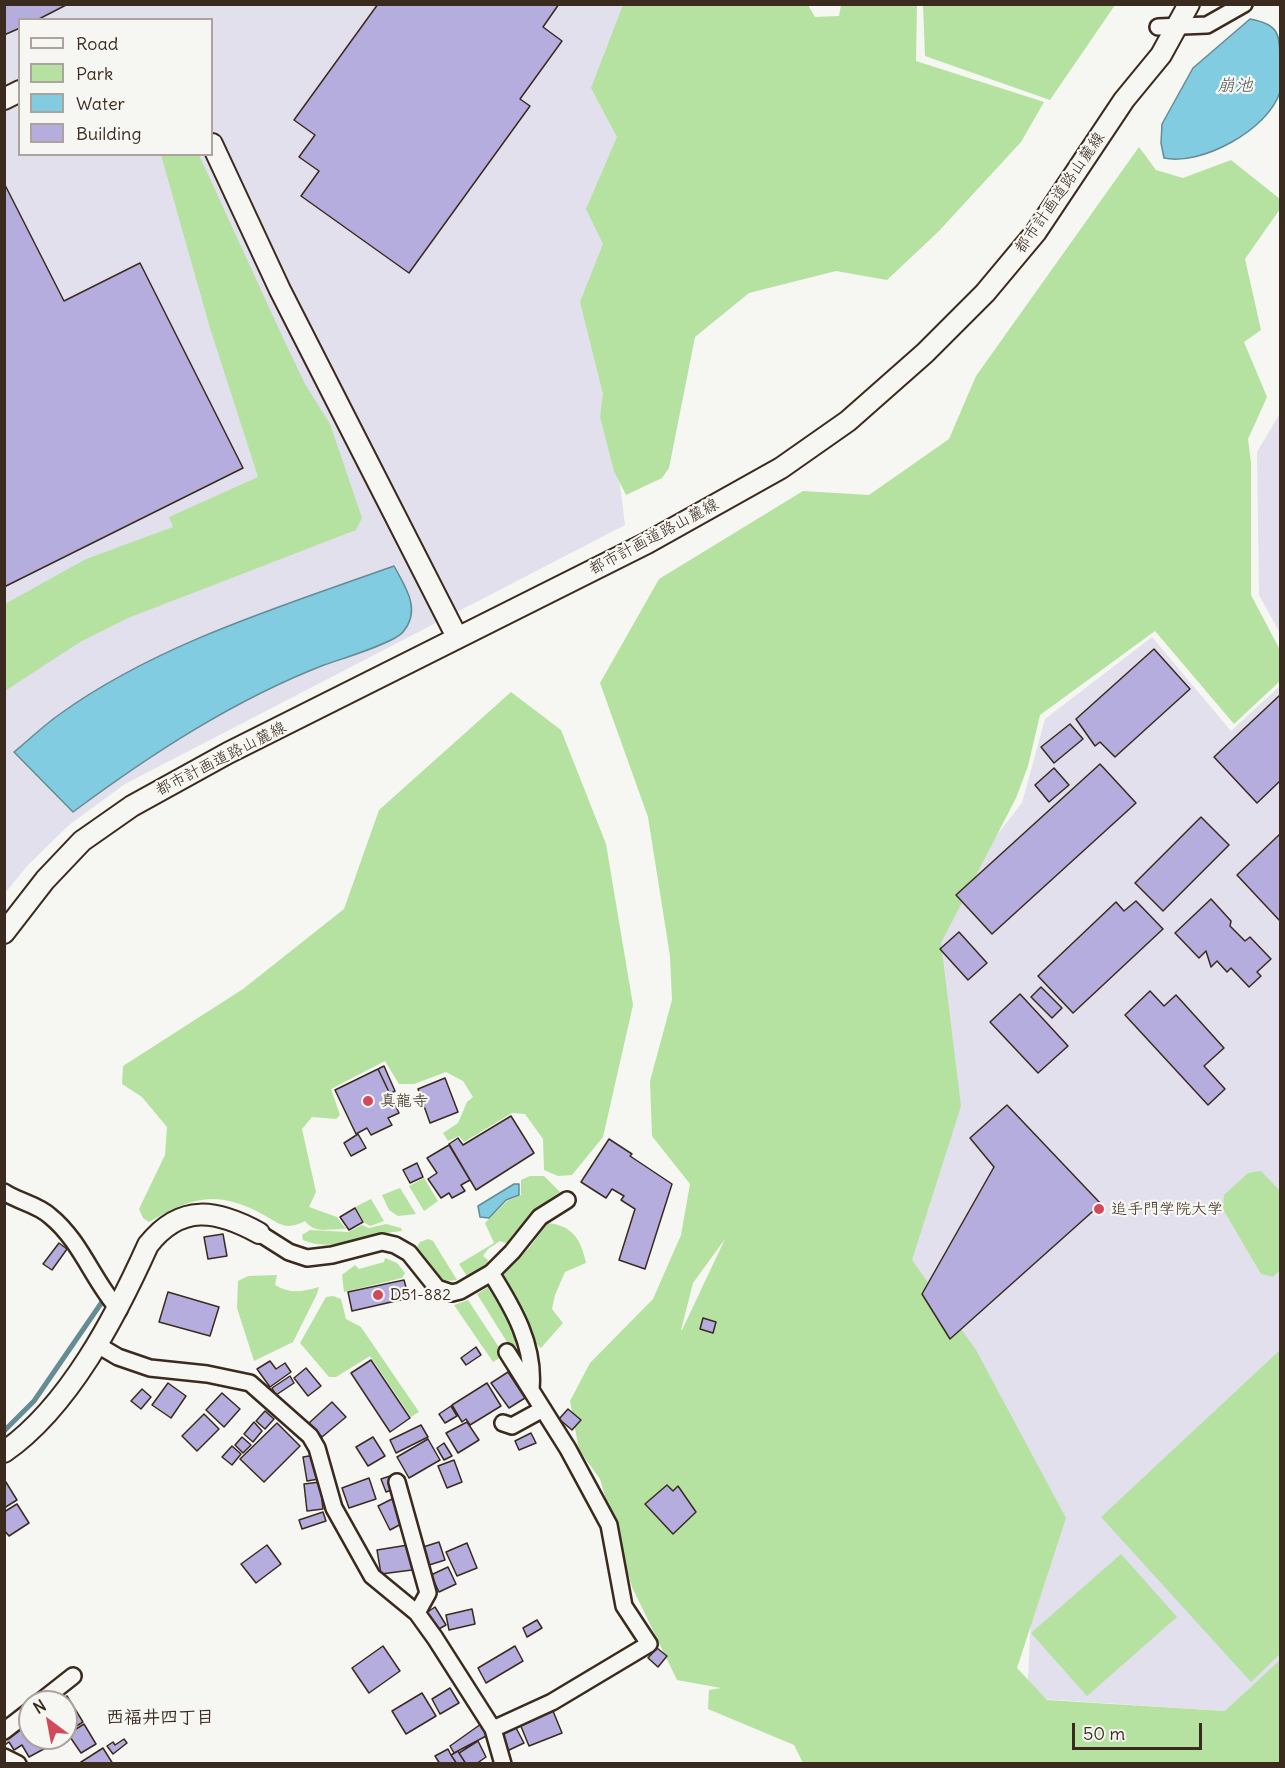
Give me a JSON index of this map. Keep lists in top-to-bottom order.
{
  "streets": {
    "street": ["都市計画道路山麓線"]
  },
  "districts": ["西福井四丁目"],
  "water": ["崩池"],
  "places": ["真龍寺", "追手門学院大学", "D51-882"],
  "legend": [
    "Road",
    "Park",
    "Water",
    "Building"
  ],
  "scale_bar": "50 m",
  "north": "top left"
}
